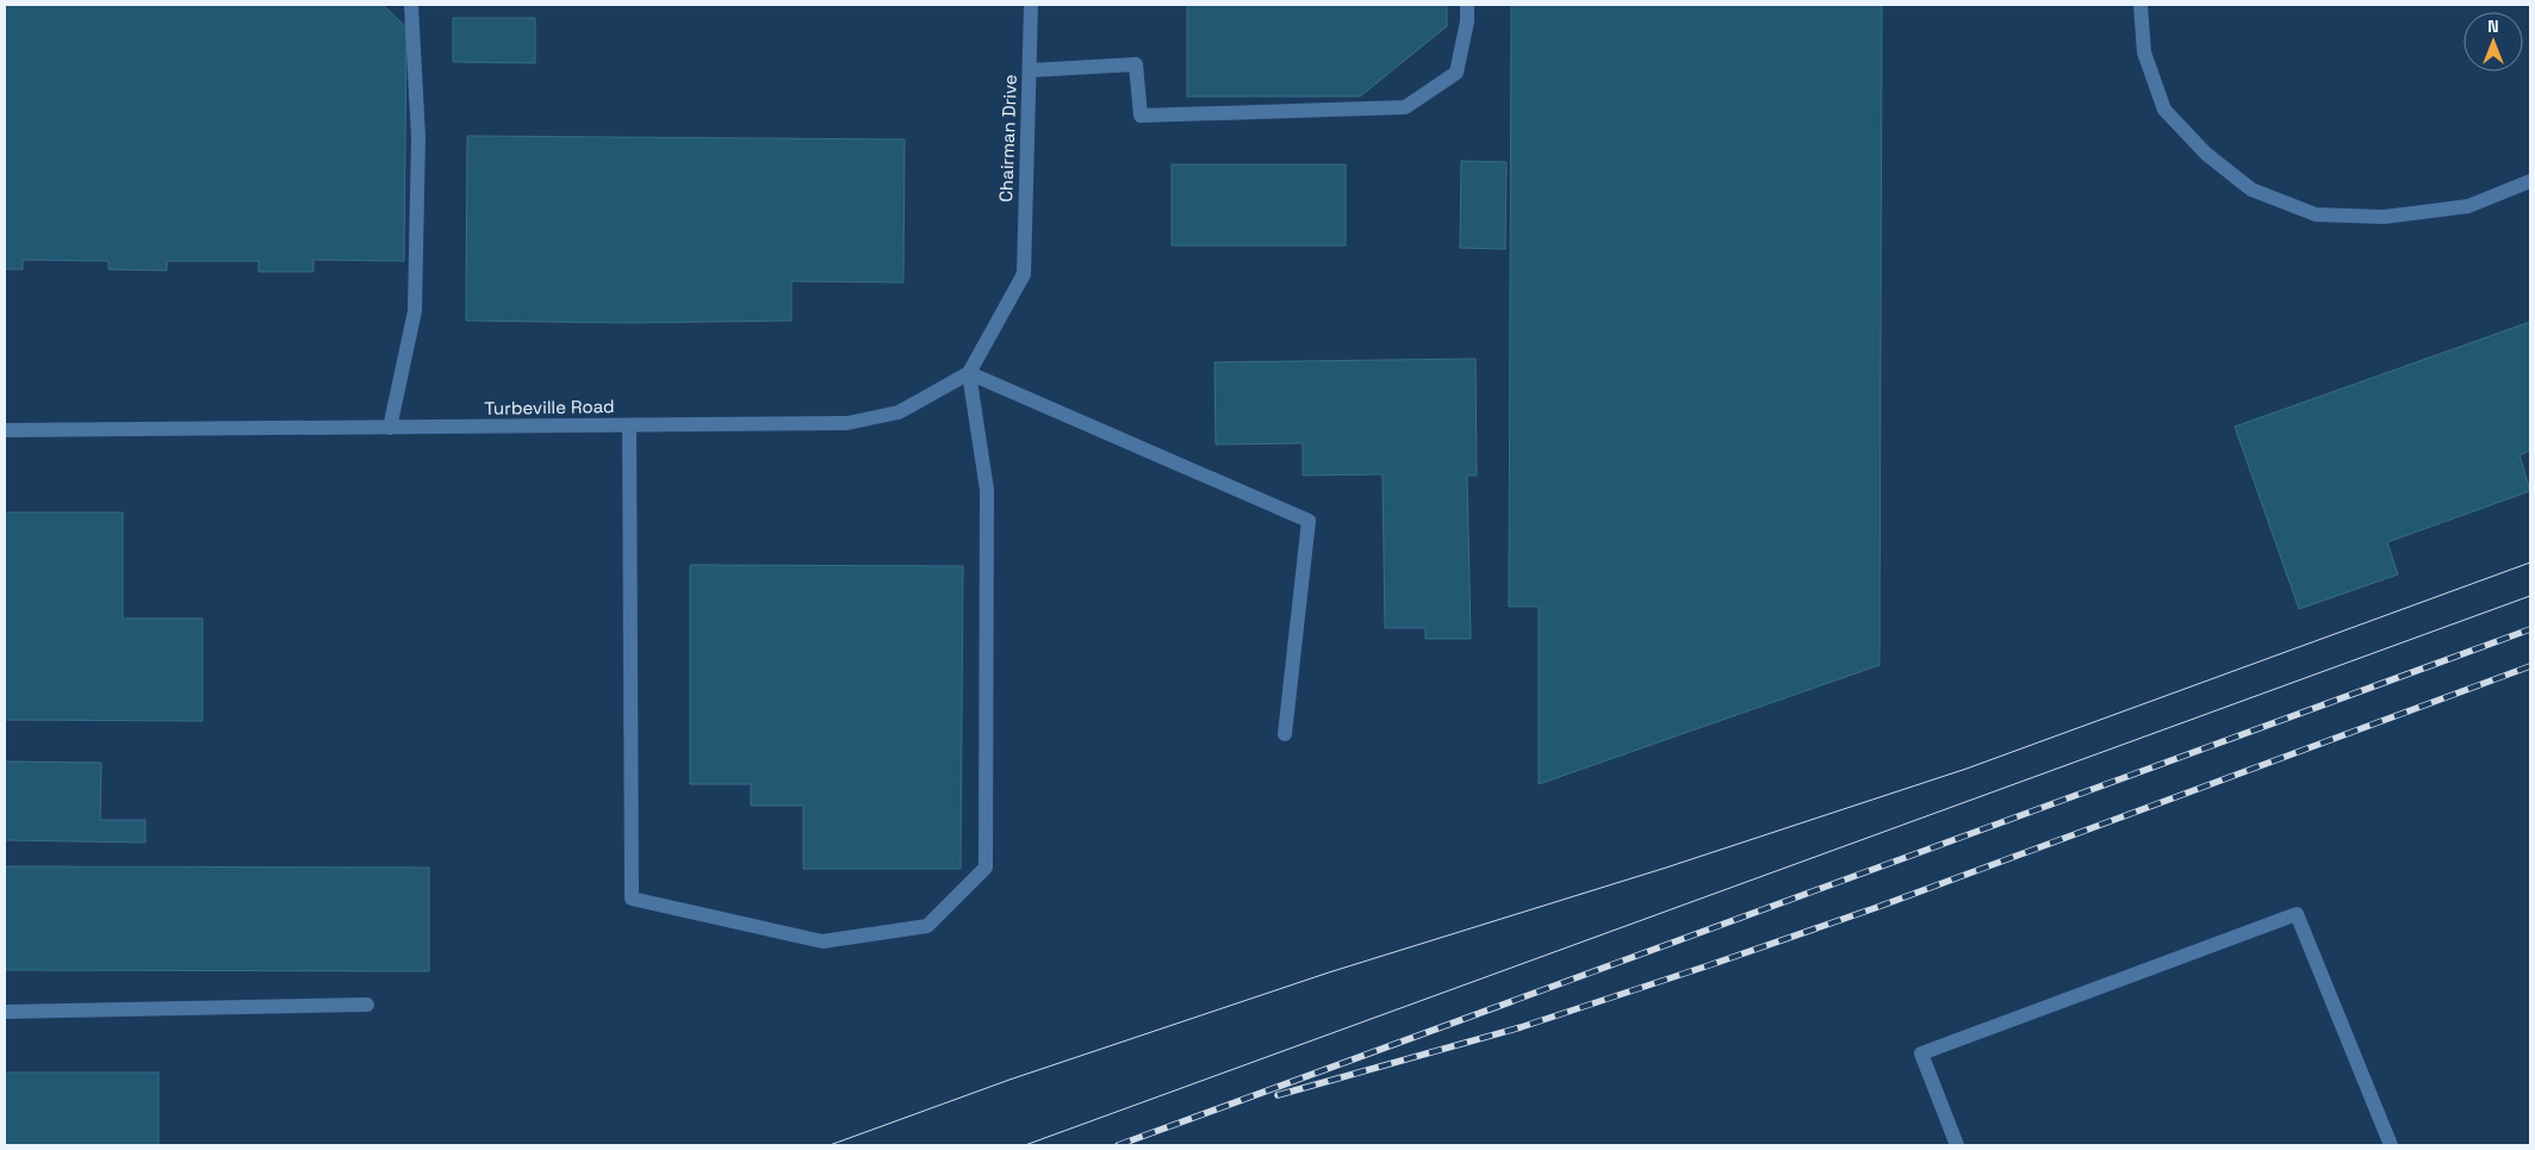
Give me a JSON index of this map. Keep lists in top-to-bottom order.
{
  "streets": {
    "street": ["Chairman Drive", "Turbeville Road"]
  },
  "crossings": [
    ["Chairman Drive", "Turbeville Road"]
  ],
  "north": "top"
}
